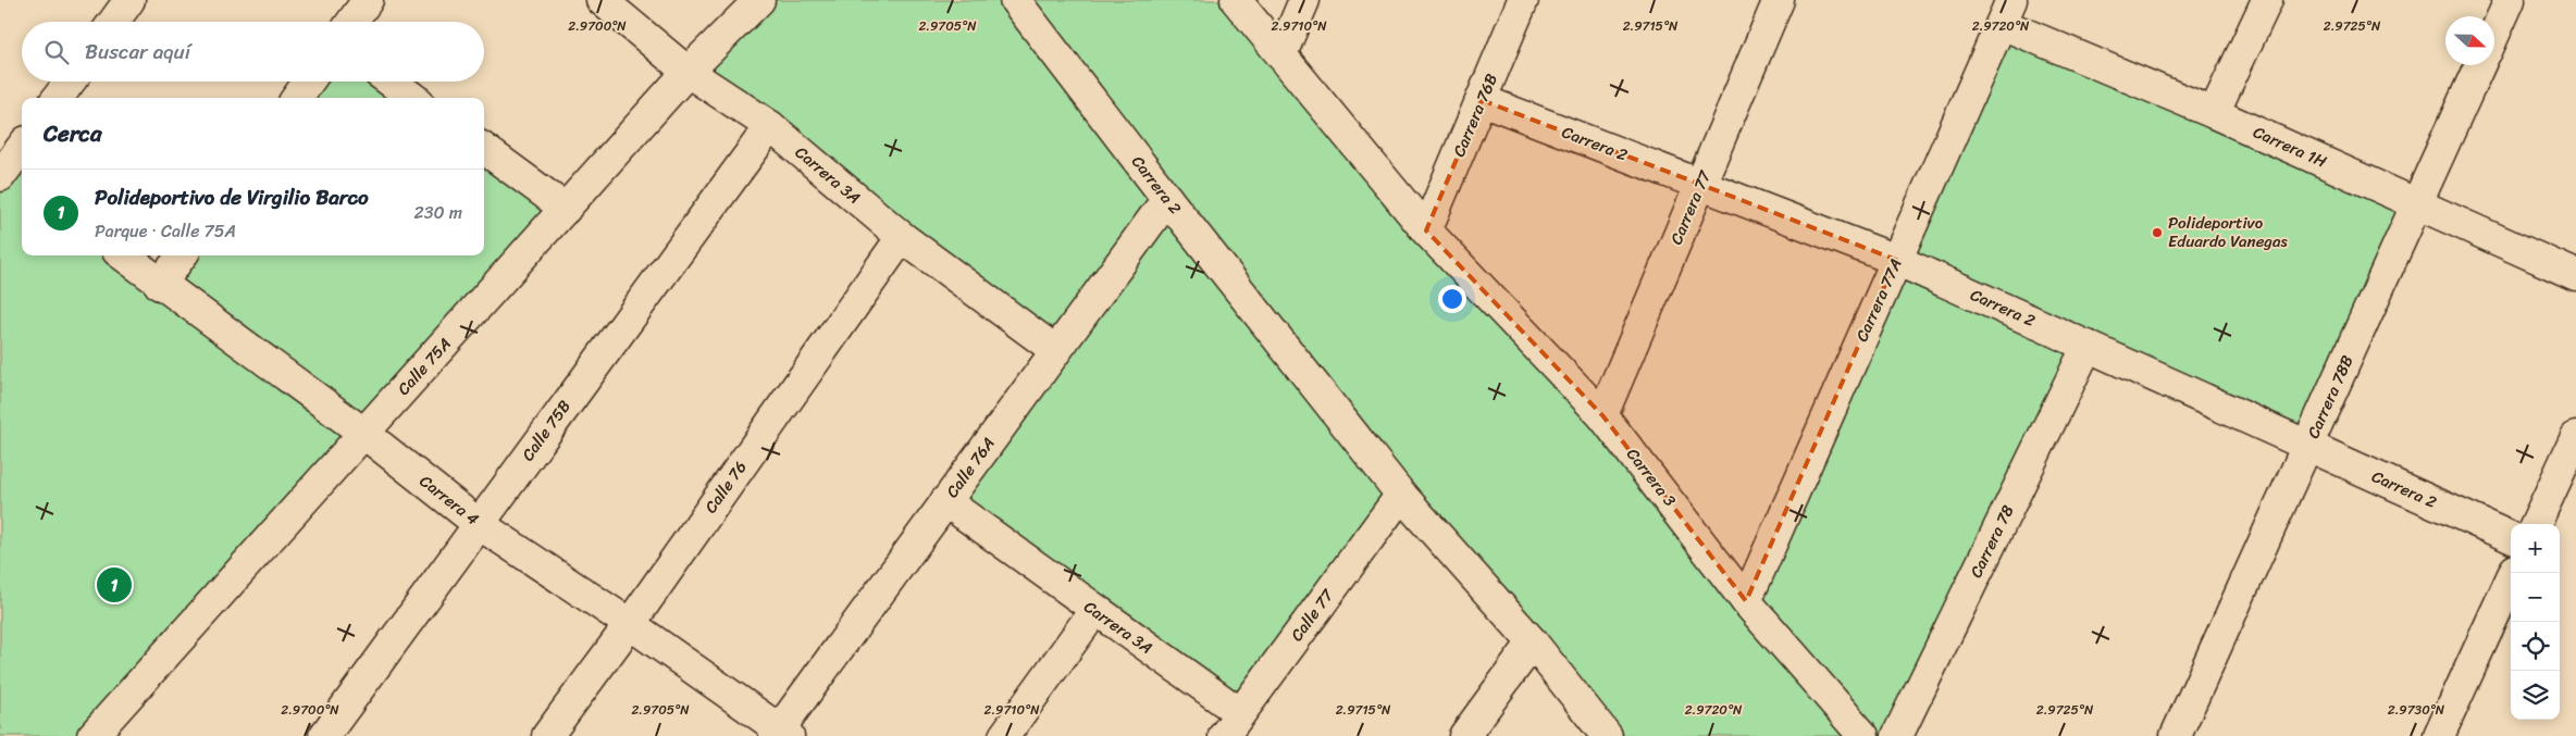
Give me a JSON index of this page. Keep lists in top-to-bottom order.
{
  "streets": {
    "street": [
      "Carrera 76B",
      "Carrera 2",
      "Carrera 1H",
      "Carrera 3A",
      "Carrera 77",
      "Carrera 77A",
      "Calle 75A",
      "Carrera 78B",
      "Calle 75B",
      "Calle 76A",
      "Carrera 3",
      "Calle 76",
      "Carrera 4",
      "Carrera 78",
      "Calle 77"
    ]
  },
  "crossings": [
    ["Carrera 76B", "Carrera 2"],
    ["Carrera 76B", "Carrera 3"],
    ["Carrera 2", "Carrera 77"],
    ["Carrera 2", "Carrera 77A"],
    ["Carrera 2", "Carrera 78B"],
    ["Carrera 2", "Calle 76A"],
    ["Carrera 2", "Carrera 78"],
    ["Carrera 2", "Calle 77"],
    ["Carrera 1H", "Carrera 77A"],
    ["Carrera 1H", "Carrera 78B"],
    ["Carrera 3A", "Calle 75A"],
    ["Carrera 3A", "Calle 75B"],
    ["Carrera 3A", "Calle 76A"],
    ["Carrera 3A", "Calle 76"],
    ["Carrera 3A", "Calle 77"],
    ["Carrera 77", "Carrera 3"],
    ["Carrera 77A", "Carrera 3"],
    ["Calle 75A", "Carrera 4"],
    ["Calle 75B", "Carrera 4"],
    ["Calle 76A", "Carrera 4"],
    ["Calle 76", "Carrera 4"]
  ],
  "places": ["Polideportivo Eduardo Vanegas"],
  "north": "right",
  "page": {
    "search": "Buscar aquí",
    "heading": "Cerca",
    "list": [
      {
        "mark": "1",
        "name": "Polideportivo de Virgilio Barco",
        "note": "Parque · Calle 75A",
        "value": "230 m"
      }
    ],
    "map_buttons": ["+", "−"],
    "pins": "1"
  },
  "coordinates": [
    "2.9720°N",
    "2.9700°N",
    "2.9705°N",
    "2.9710°N",
    "2.9715°N",
    "2.9725°N",
    "2.9730°N"
  ]
}
